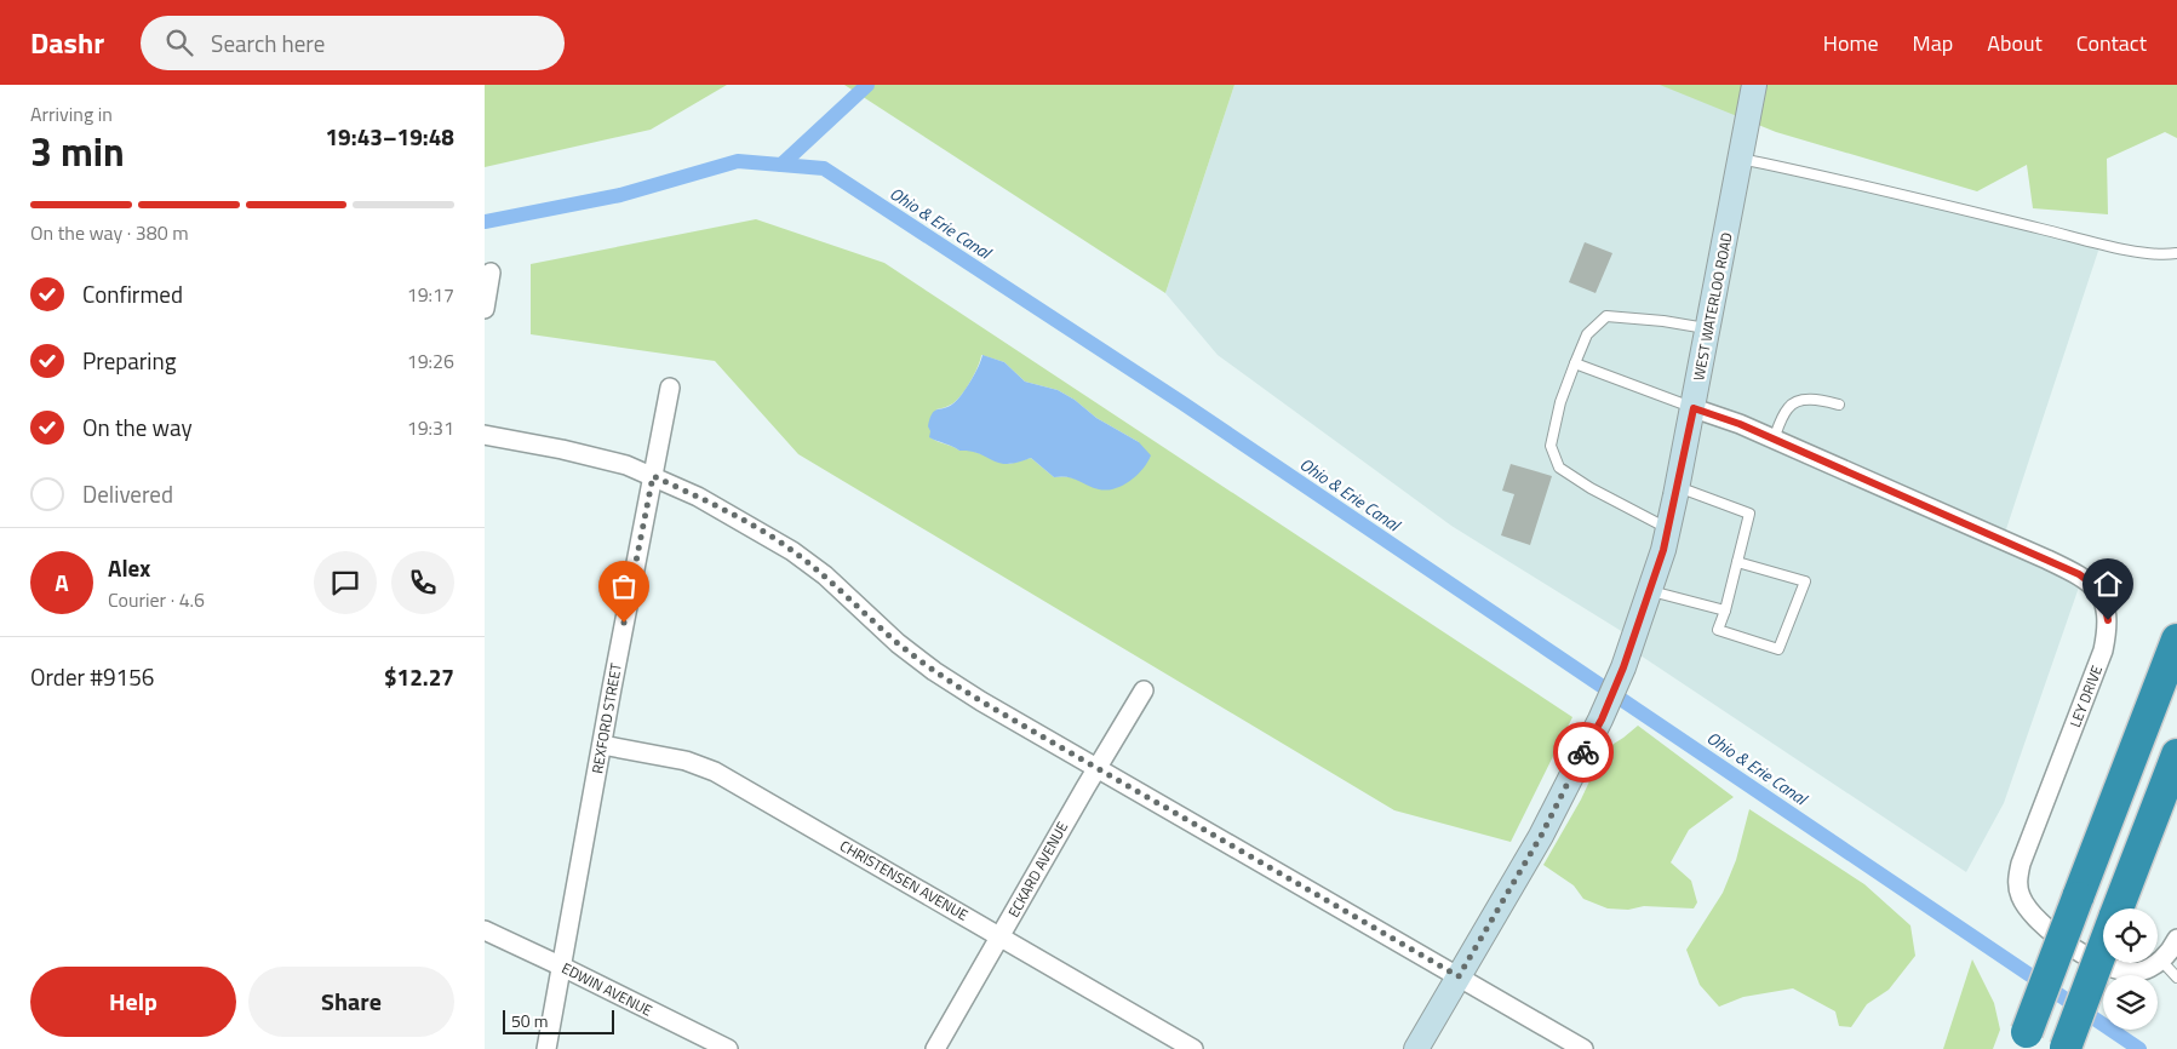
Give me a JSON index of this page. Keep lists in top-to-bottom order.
{
  "streets": {
    "main road": ["WEST WATERLOO ROAD"],
    "street": [
      "LEY DRIVE",
      "REXFORD STREET",
      "ECKARD AVENUE",
      "CHRISTENSEN AVENUE",
      "EDWIN AVENUE"
    ]
  },
  "crossings": [
    ["WEST WATERLOO ROAD", "LEY DRIVE"],
    ["REXFORD STREET", "CHRISTENSEN AVENUE"],
    ["REXFORD STREET", "EDWIN AVENUE"],
    ["ECKARD AVENUE", "CHRISTENSEN AVENUE"]
  ],
  "water": ["Ohio & Erie Canal"],
  "scale_bar": "50 m",
  "page": {
    "header": "Dashr",
    "search": "Search here",
    "nav": [
      "Home",
      "Map",
      "About",
      "Contact"
    ],
    "heading": ["3 min", "Arriving in", "19:43–19:48"],
    "panel": [
      "Alex",
      "Courier · 4.6",
      "Order #9156",
      "$12.27"
    ],
    "bar": "On the way · 380 m",
    "list": [
      ["Confirmed", "19:17"],
      ["Preparing", "19:26"],
      ["On the way", "19:31"],
      "Delivered"
    ],
    "round": "A",
    "buttons": ["Help", "Share"],
    "scale": "50 m"
  }
}
